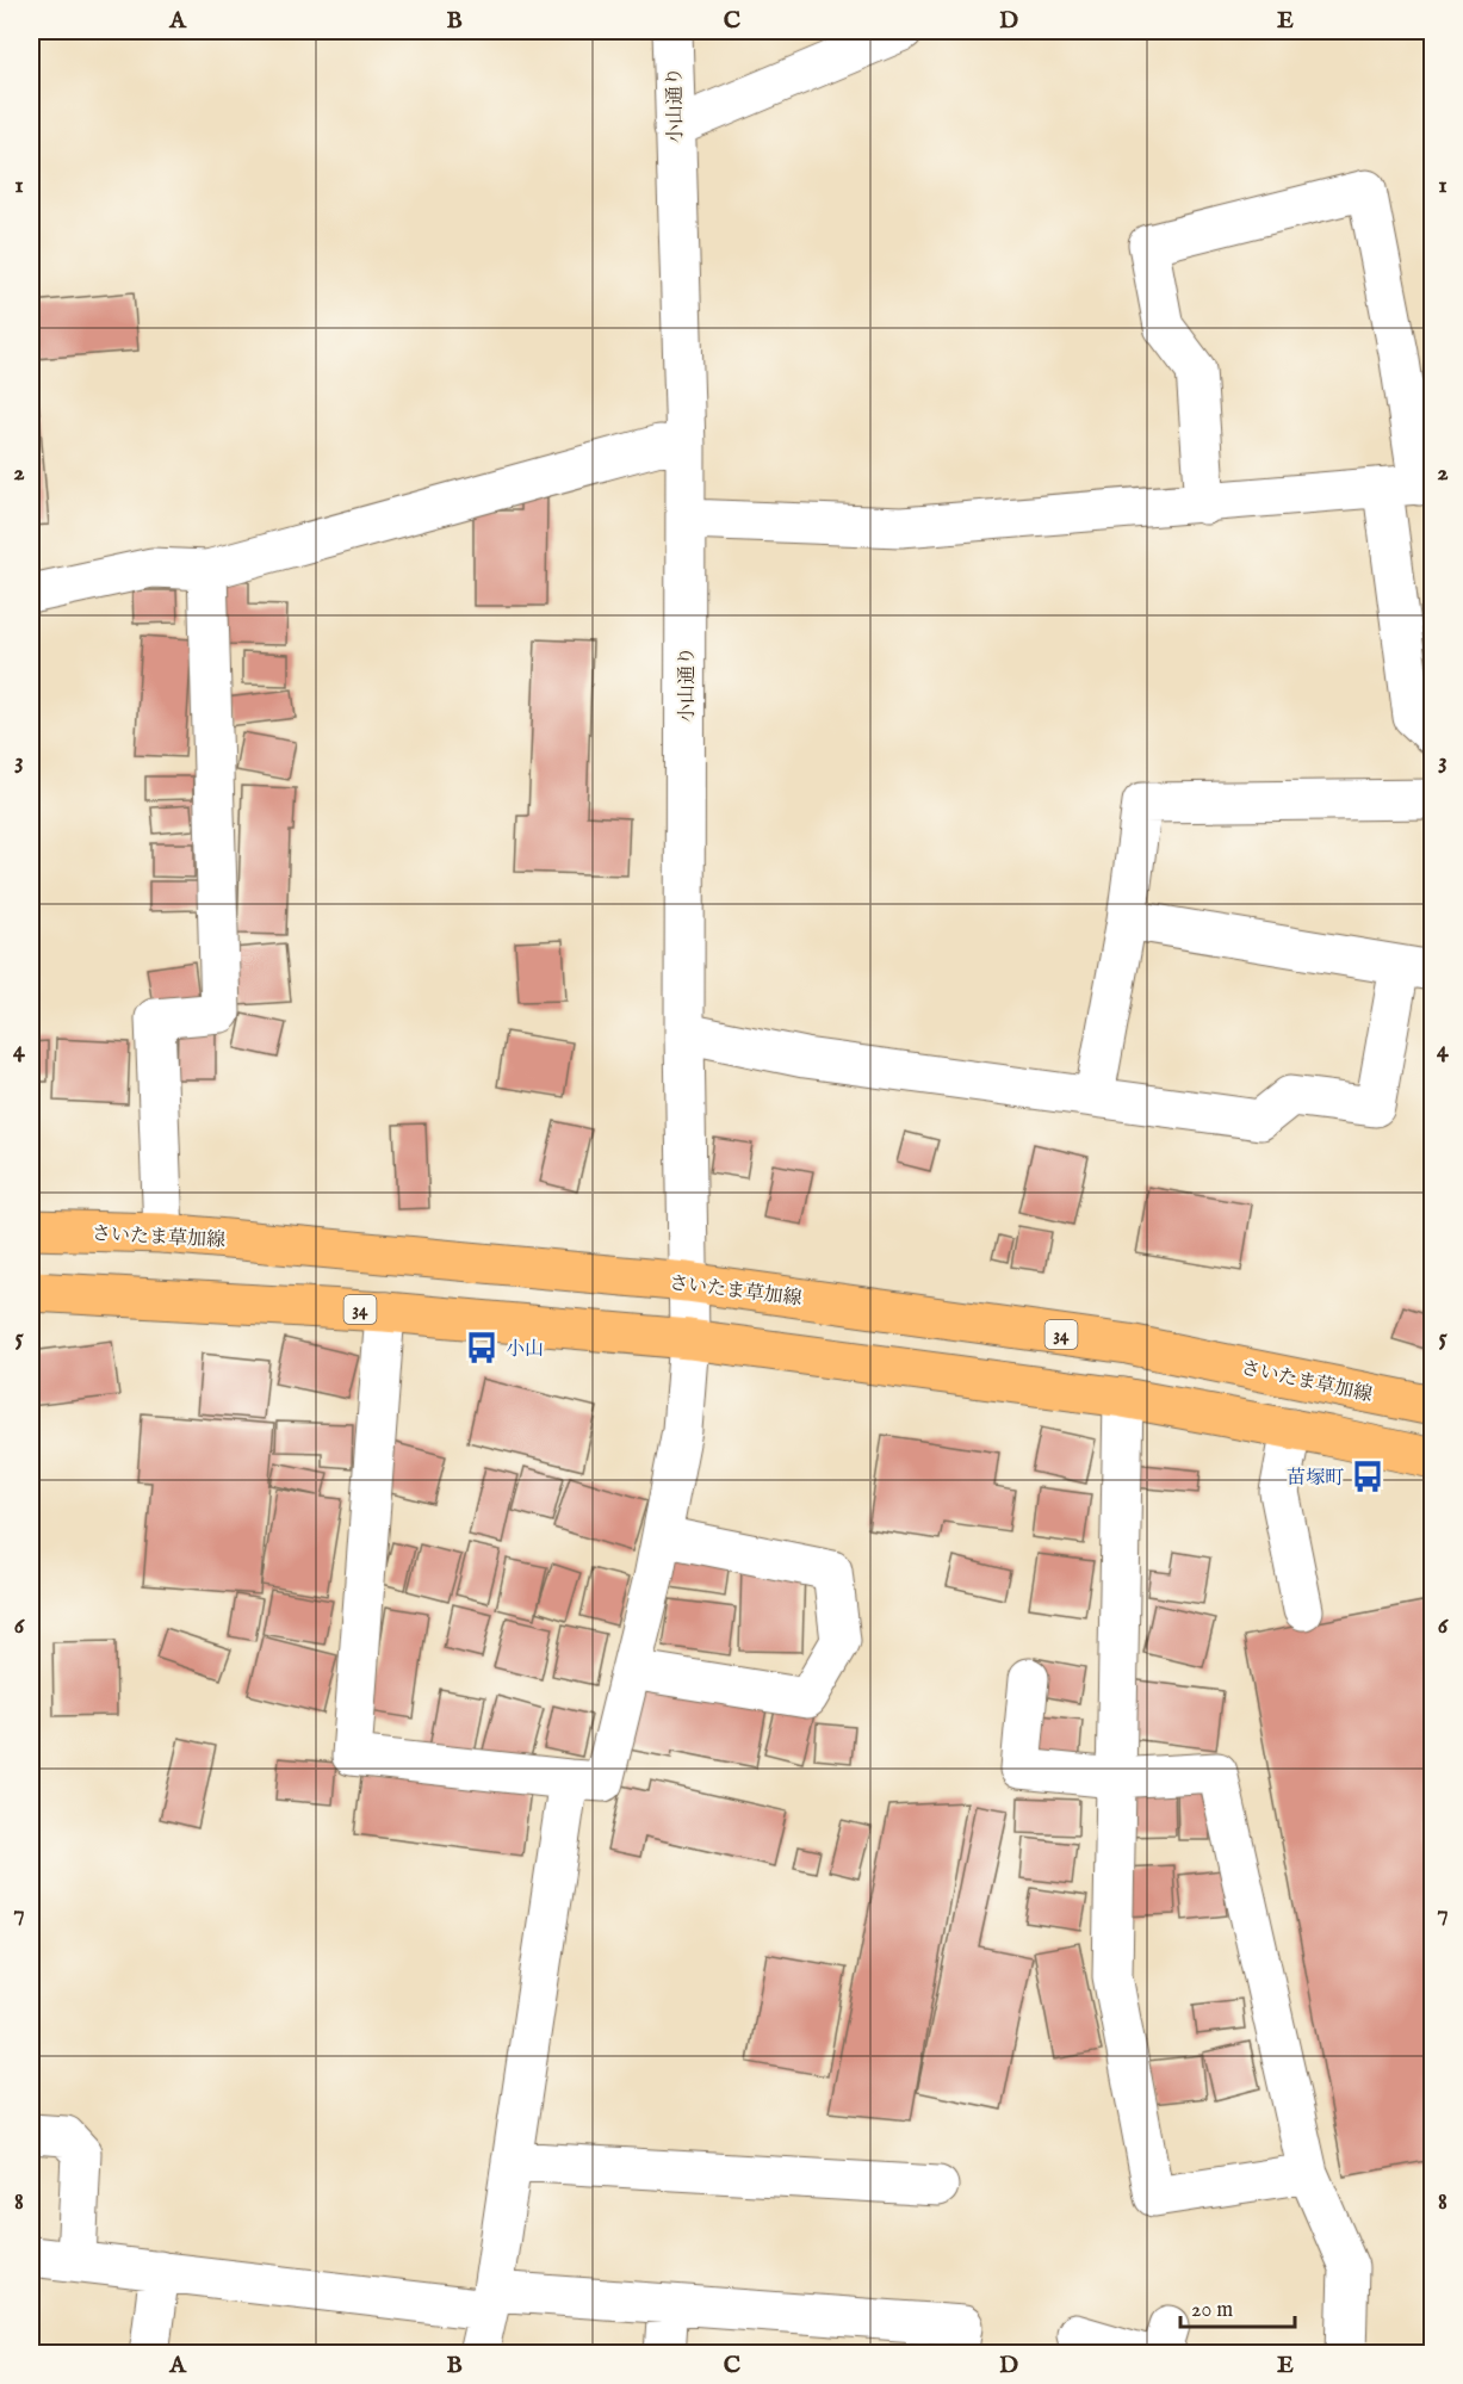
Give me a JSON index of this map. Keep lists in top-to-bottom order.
{
  "streets": {
    "main road": ["さいたま草加線", "34"],
    "street": ["小山通り"]
  },
  "crossings": [
    ["小山通り", "さいたま草加線"],
    ["小山通り", "34"]
  ],
  "places": {
    "bus stop": ["小山", "苗塚町"]
  },
  "scale_bar": "20 m",
  "grid": {
    "columns": [
      "A",
      "B",
      "C",
      "D",
      "E"
    ],
    "rows": [
      "1",
      "2",
      "3",
      "4",
      "5",
      "6",
      "7",
      "8"
    ]
  }
}
